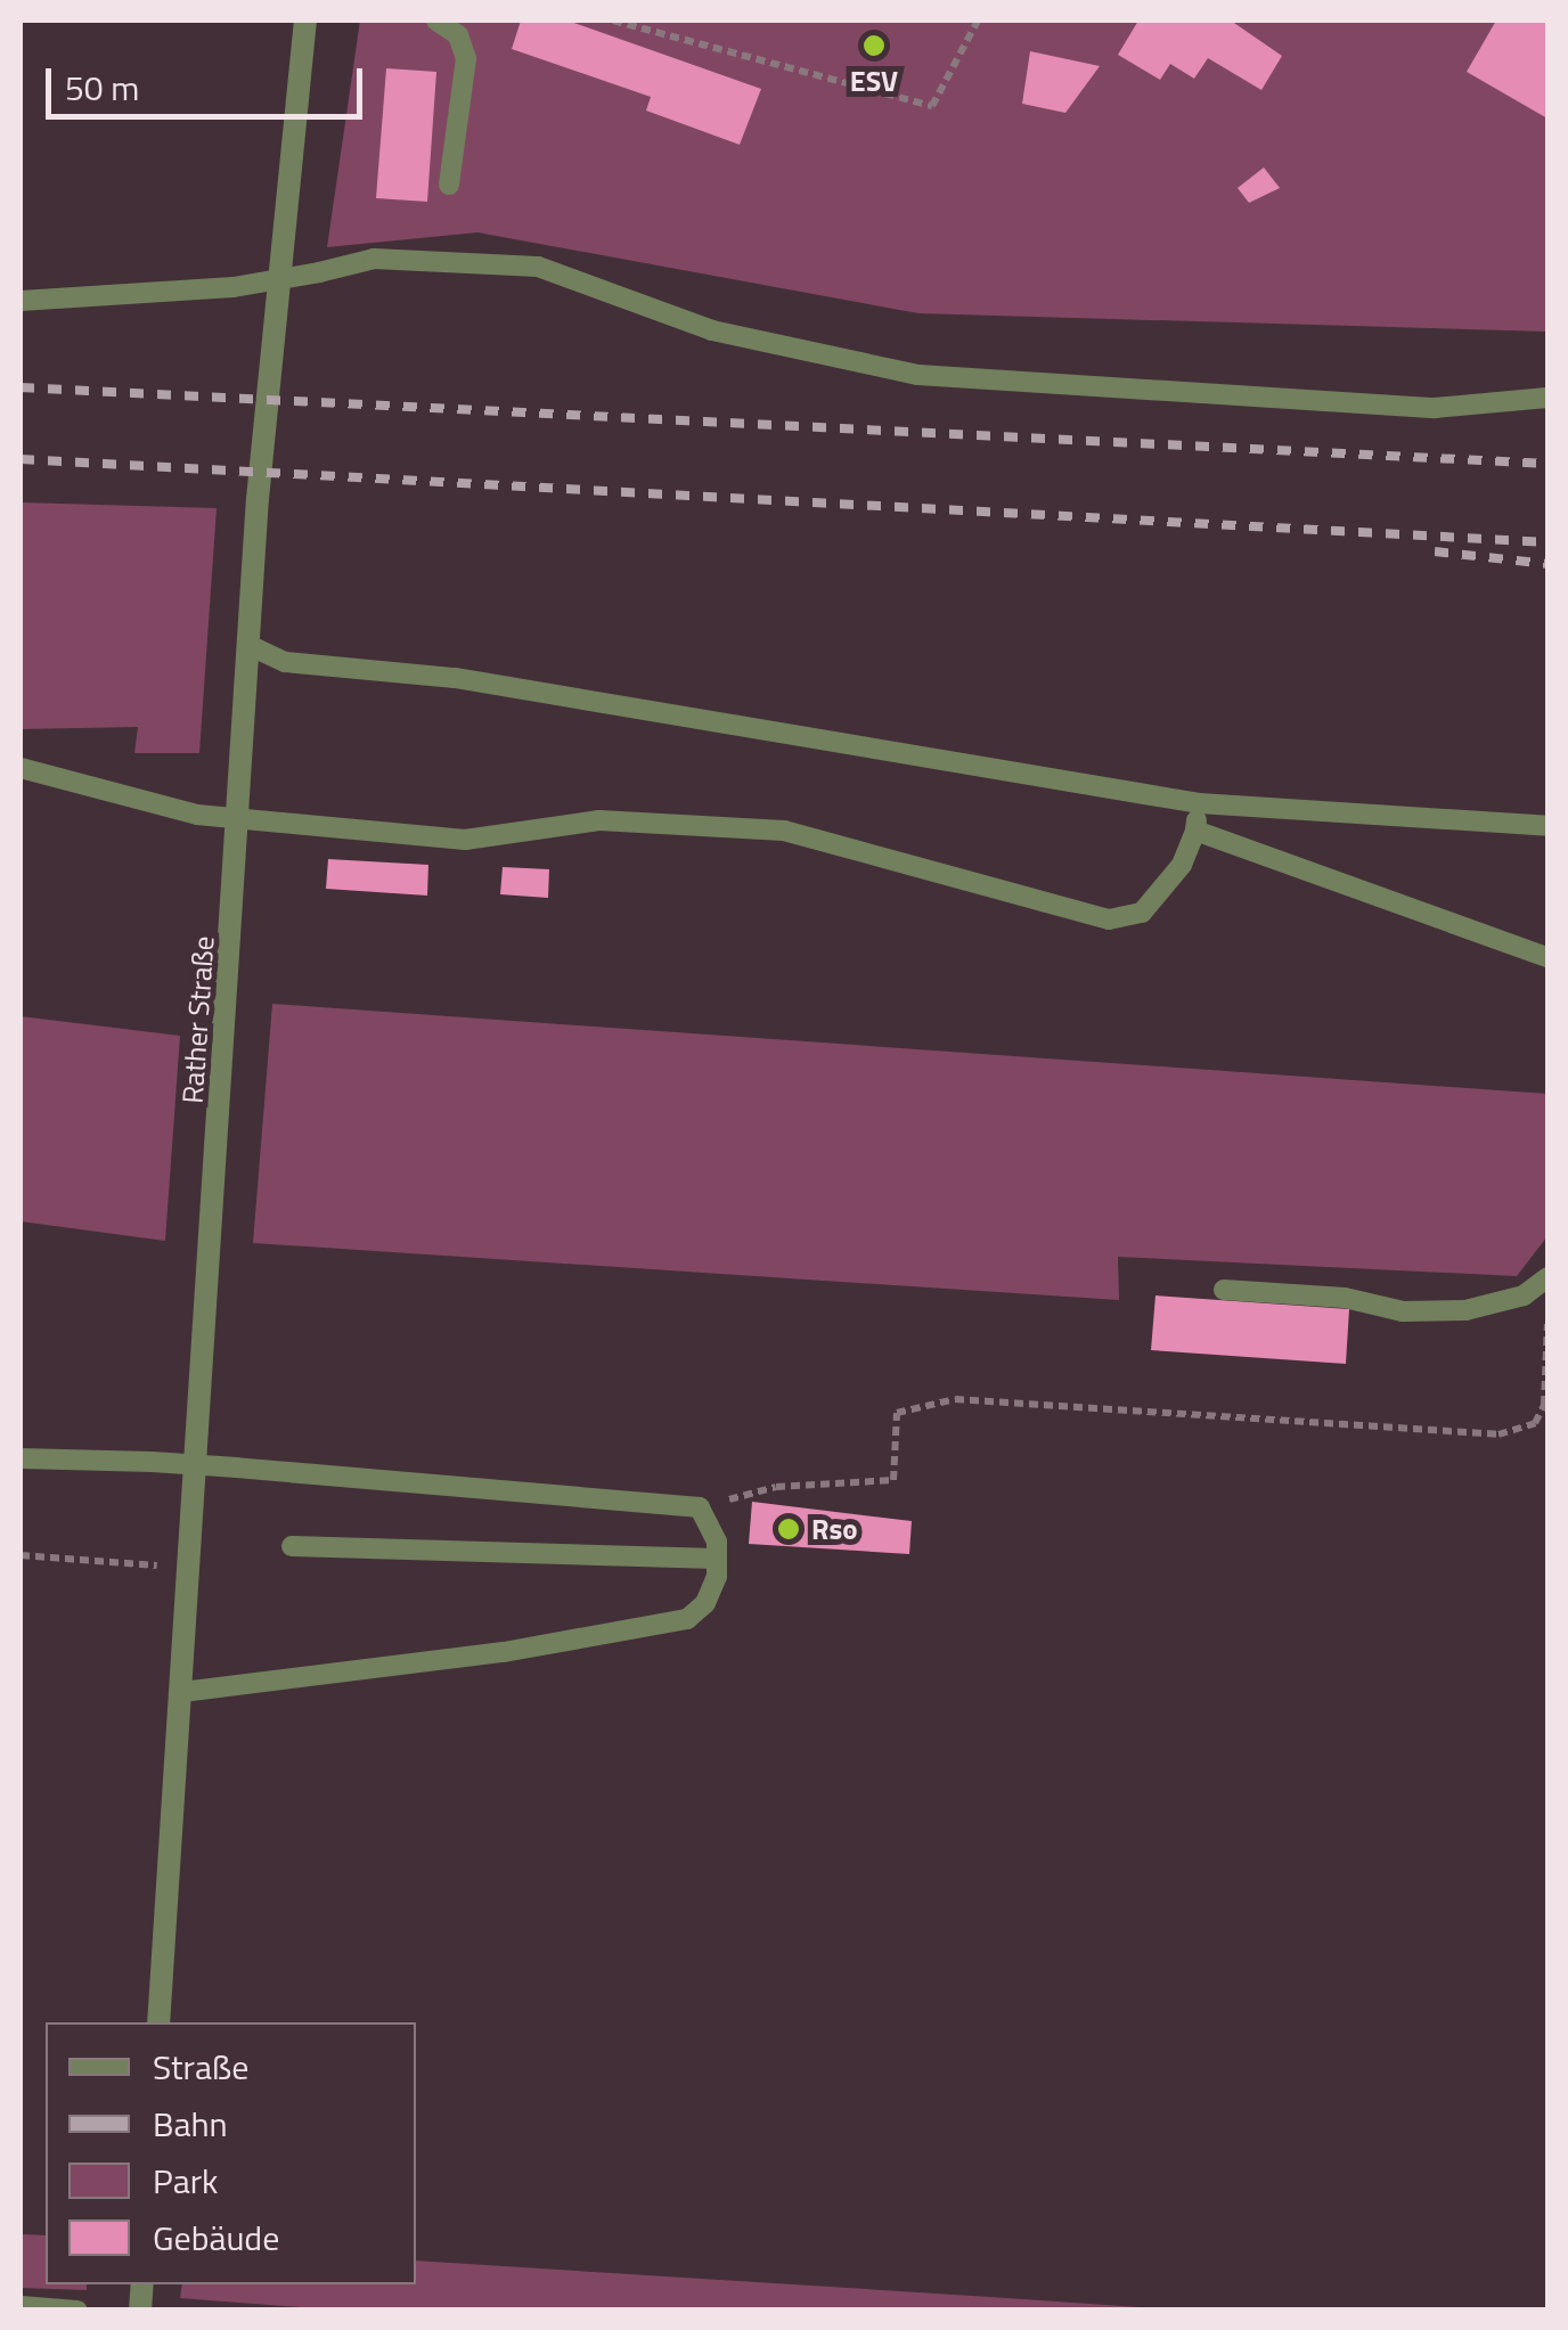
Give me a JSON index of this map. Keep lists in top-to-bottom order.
{
  "streets": {
    "street": ["Rather Straße"]
  },
  "places": ["ESV", "Rso"],
  "legend": [
    "Straße",
    "Bahn",
    "Park",
    "Gebäude"
  ],
  "scale_bar": "50 m"
}
